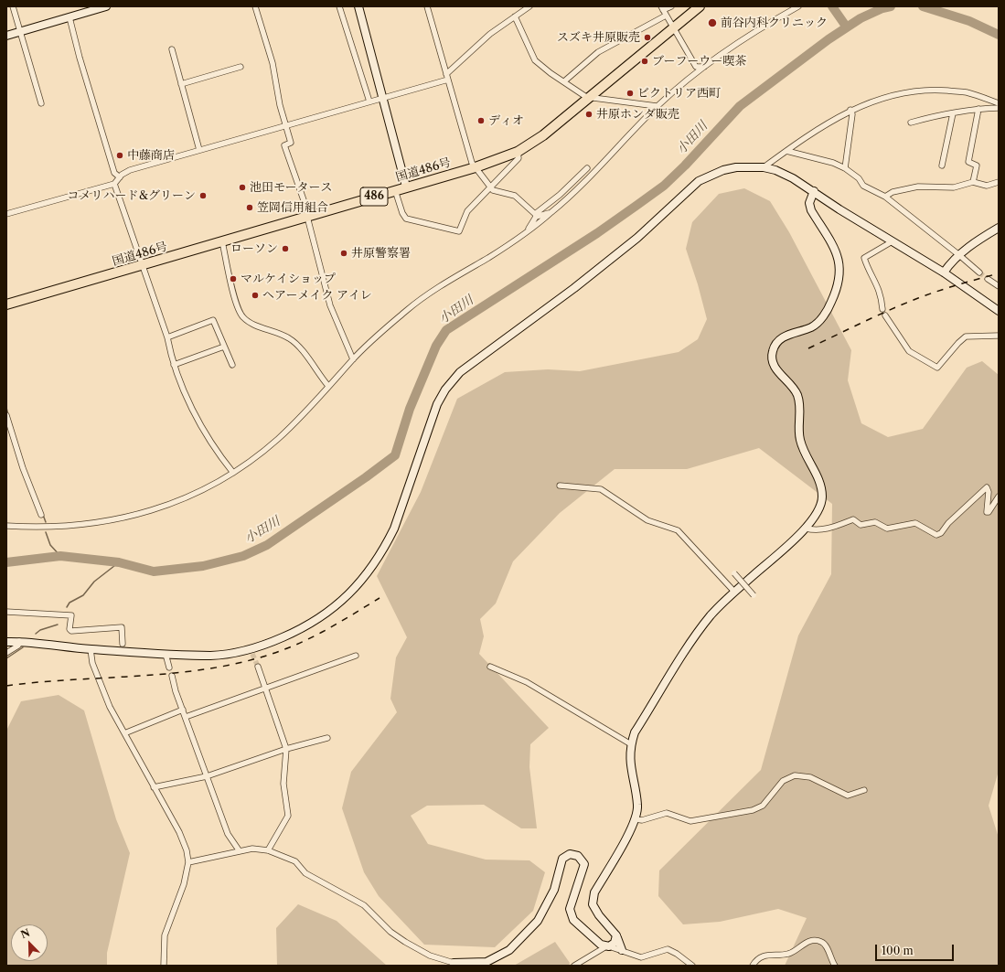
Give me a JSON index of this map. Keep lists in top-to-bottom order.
{
  "streets": {
    "highway": ["国道486号", "486"]
  },
  "water": ["小田川"],
  "places": [
    "前谷内科クリニック",
    "スズキ井原販売",
    "ブーフーウー喫茶",
    "ビクトリア西町",
    "井原ホンダ販売",
    "ディオ",
    "中藤商店",
    "池田モータース",
    "コメリハード&グリーン",
    "笠岡信用組合",
    "ローソン",
    "井原警察署",
    "マルケイショップ",
    "ヘアーメイク アイレ"
  ],
  "scale_bar": "100 m",
  "north": "top left"
}
